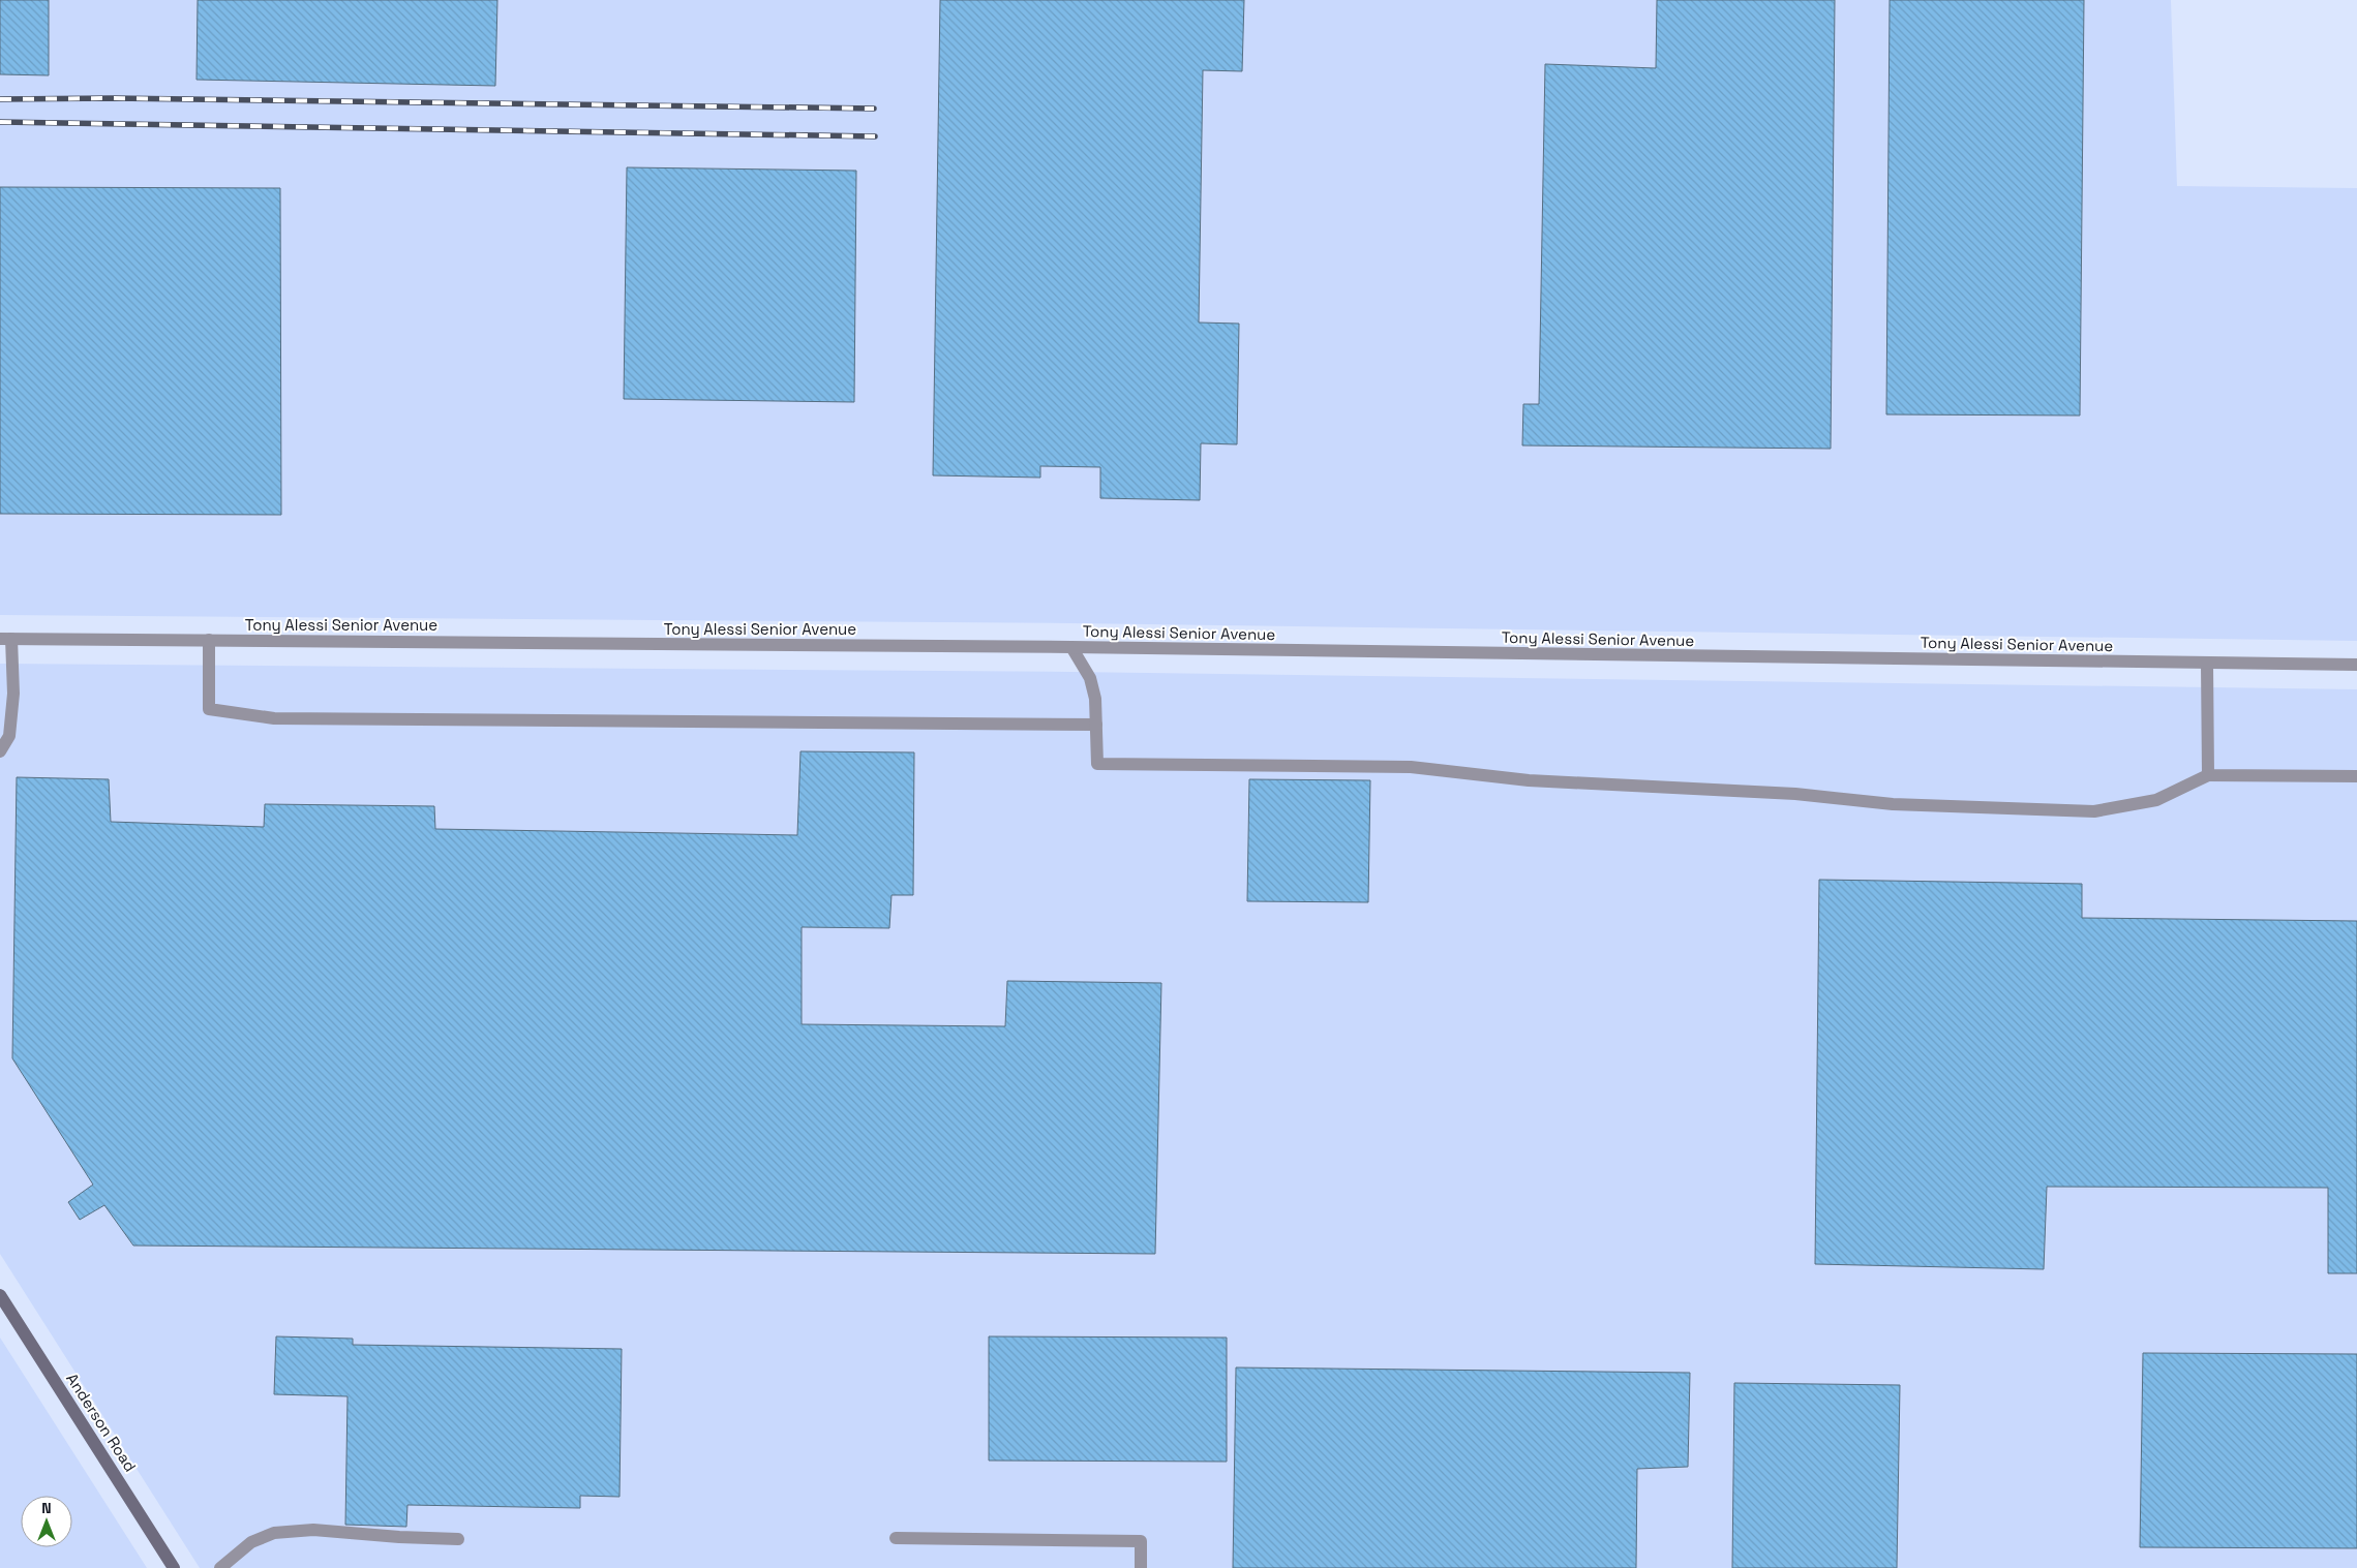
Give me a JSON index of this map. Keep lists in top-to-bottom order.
{
  "streets": {
    "street": ["Tony Alessi Senior Avenue", "Anderson Road"]
  },
  "north": "top"
}
